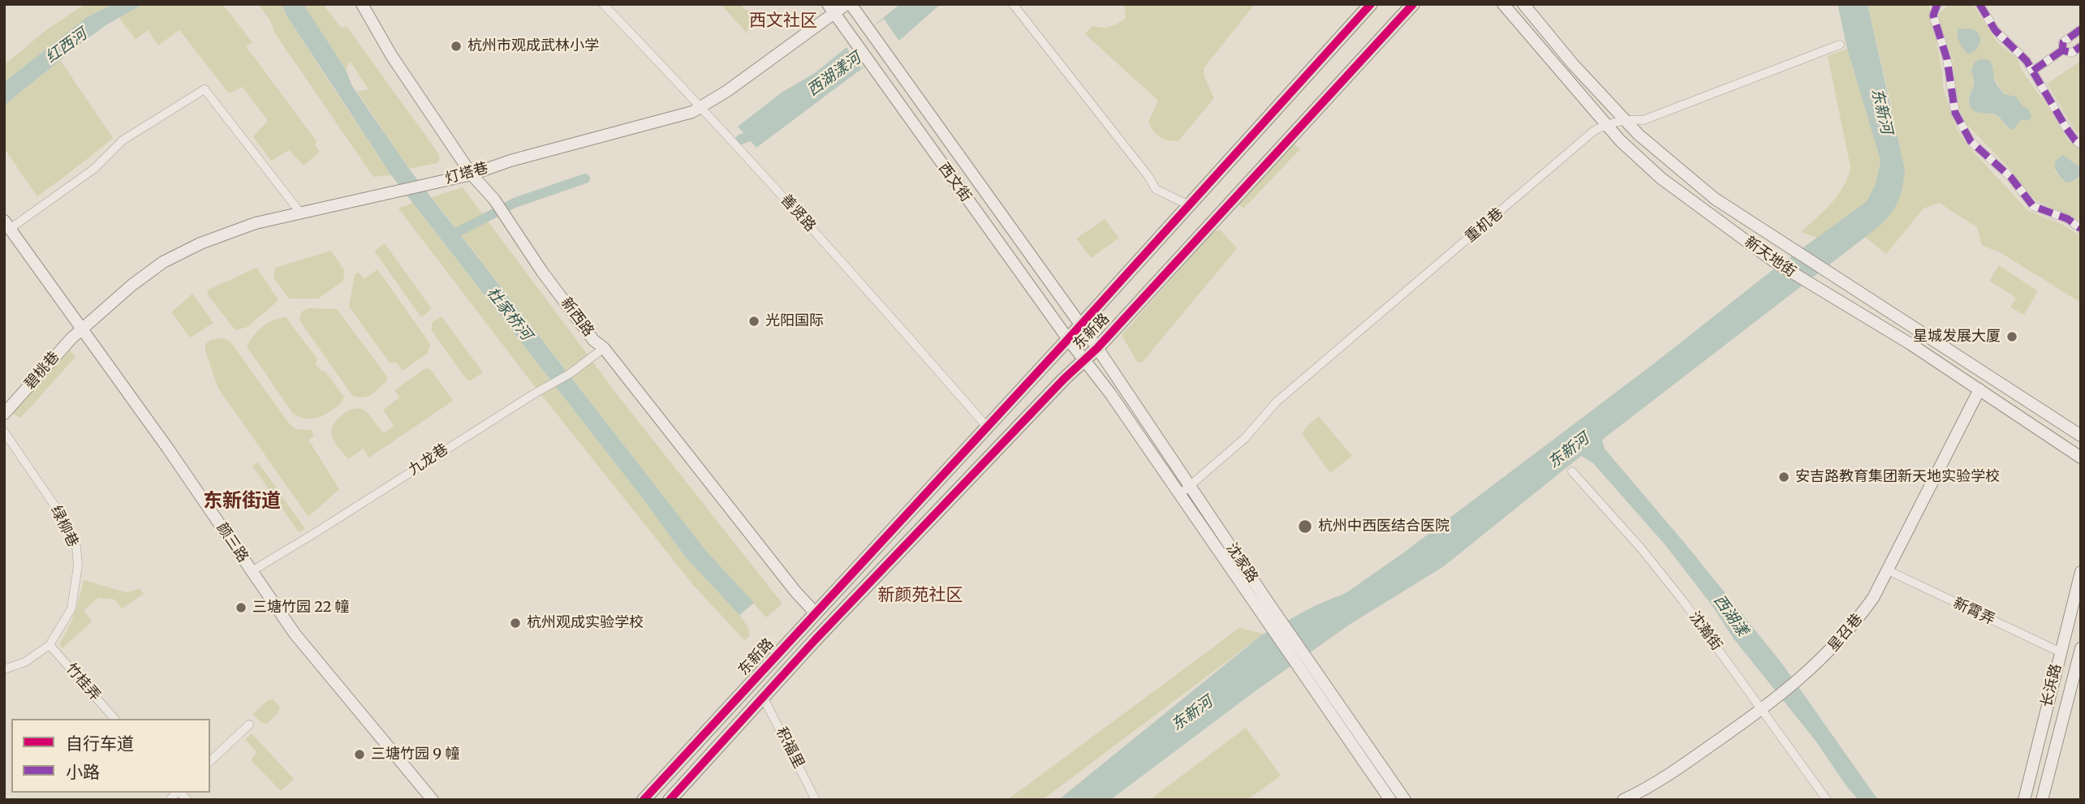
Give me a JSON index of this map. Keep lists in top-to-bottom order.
{
  "streets": {
    "main road": [
      "灯塔巷",
      "西文街",
      "新天地街",
      "新西路",
      "东新路",
      "碧桃巷",
      "颜三路",
      "沈家路",
      "星召巷",
      "长浜路"
    ],
    "street": [
      "善贤路",
      "重机巷",
      "九龙巷",
      "绿柳巷",
      "新霄弄",
      "沈瀚街",
      "竹桂弄",
      "积福里"
    ]
  },
  "crossings": [
    ["灯塔巷", "西文街"],
    ["灯塔巷", "善贤路"],
    ["灯塔巷", "新西路"],
    ["灯塔巷", "碧桃巷"],
    ["灯塔巷", "颜三路"],
    ["西文街", "东新路"],
    ["西文街", "沈家路"],
    ["善贤路", "东新路"],
    ["重机巷", "新天地街"],
    ["重机巷", "沈家路"],
    ["新天地街", "星召巷"],
    ["新西路", "东新路"],
    ["新西路", "九龙巷"],
    ["东新路", "沈家路"],
    ["东新路", "积福里"],
    ["碧桃巷", "颜三路"],
    ["九龙巷", "颜三路"],
    ["绿柳巷", "竹桂弄"],
    ["新霄弄", "星召巷"],
    ["新霄弄", "长浜路"],
    ["沈瀚街", "星召巷"]
  ],
  "districts": ["西文社区", "东新街道", "新颜苑社区"],
  "water": [
    "红西河",
    "西湖漾河",
    "东新河",
    "杜家桥河",
    "西湖漾"
  ],
  "places": [
    "杭州市观成武林小学",
    "光阳国际",
    "星城发展大厦",
    "安吉路教育集团新天地实验学校",
    "杭州中西医结合医院",
    "三塘竹园 22 幢",
    "杭州观成实验学校",
    "三塘竹园 9 幢"
  ],
  "legend": ["自行车道", "小路"]
}
